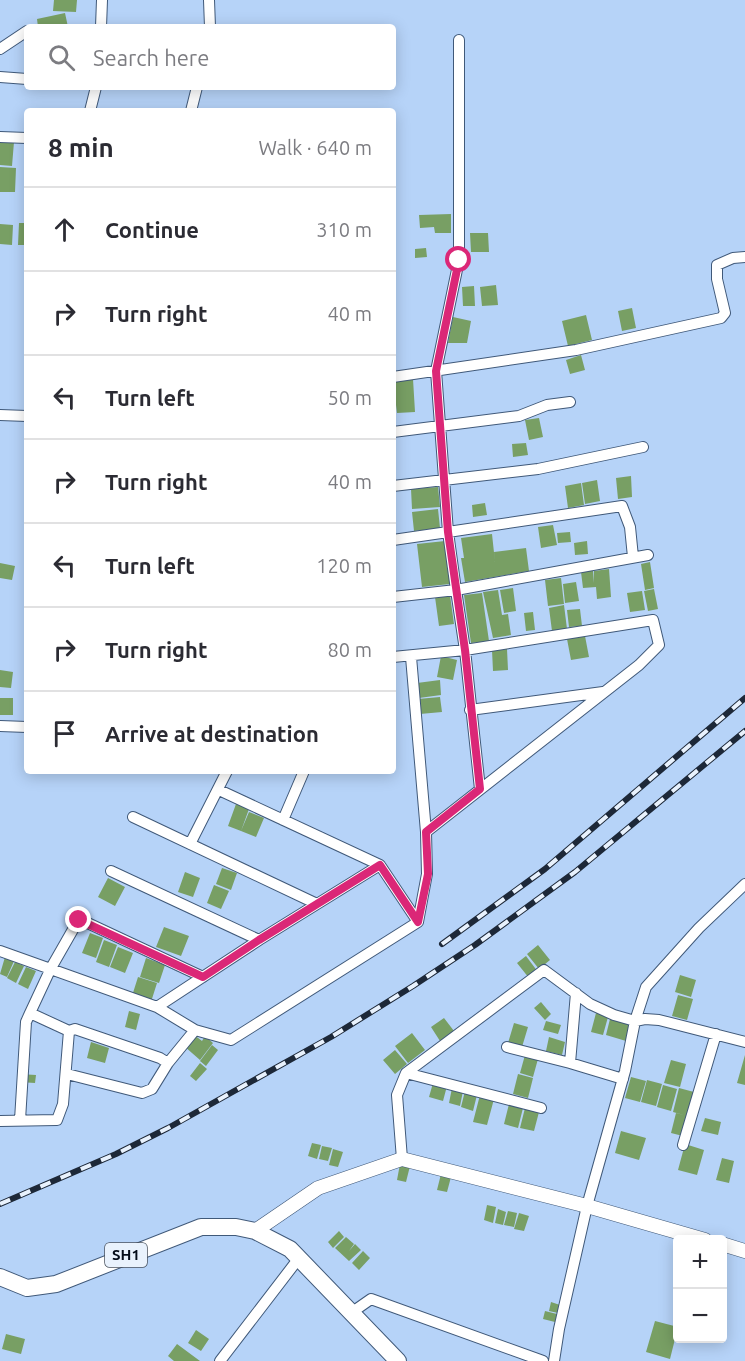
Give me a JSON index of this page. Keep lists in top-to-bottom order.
{
  "streets": {
    "main road": ["SH1"]
  },
  "page": {
    "search": "Search here",
    "heading": ["8 min", "Walk · 640 m"],
    "list": [
      ["Continue", "310 m"],
      ["Turn right", "40 m"],
      ["Turn left", "50 m"],
      ["Turn right", "40 m"],
      ["Turn left", "120 m"],
      ["Turn right", "80 m"],
      "Arrive at destination"
    ],
    "map_buttons": ["+", "−"]
  }
}
